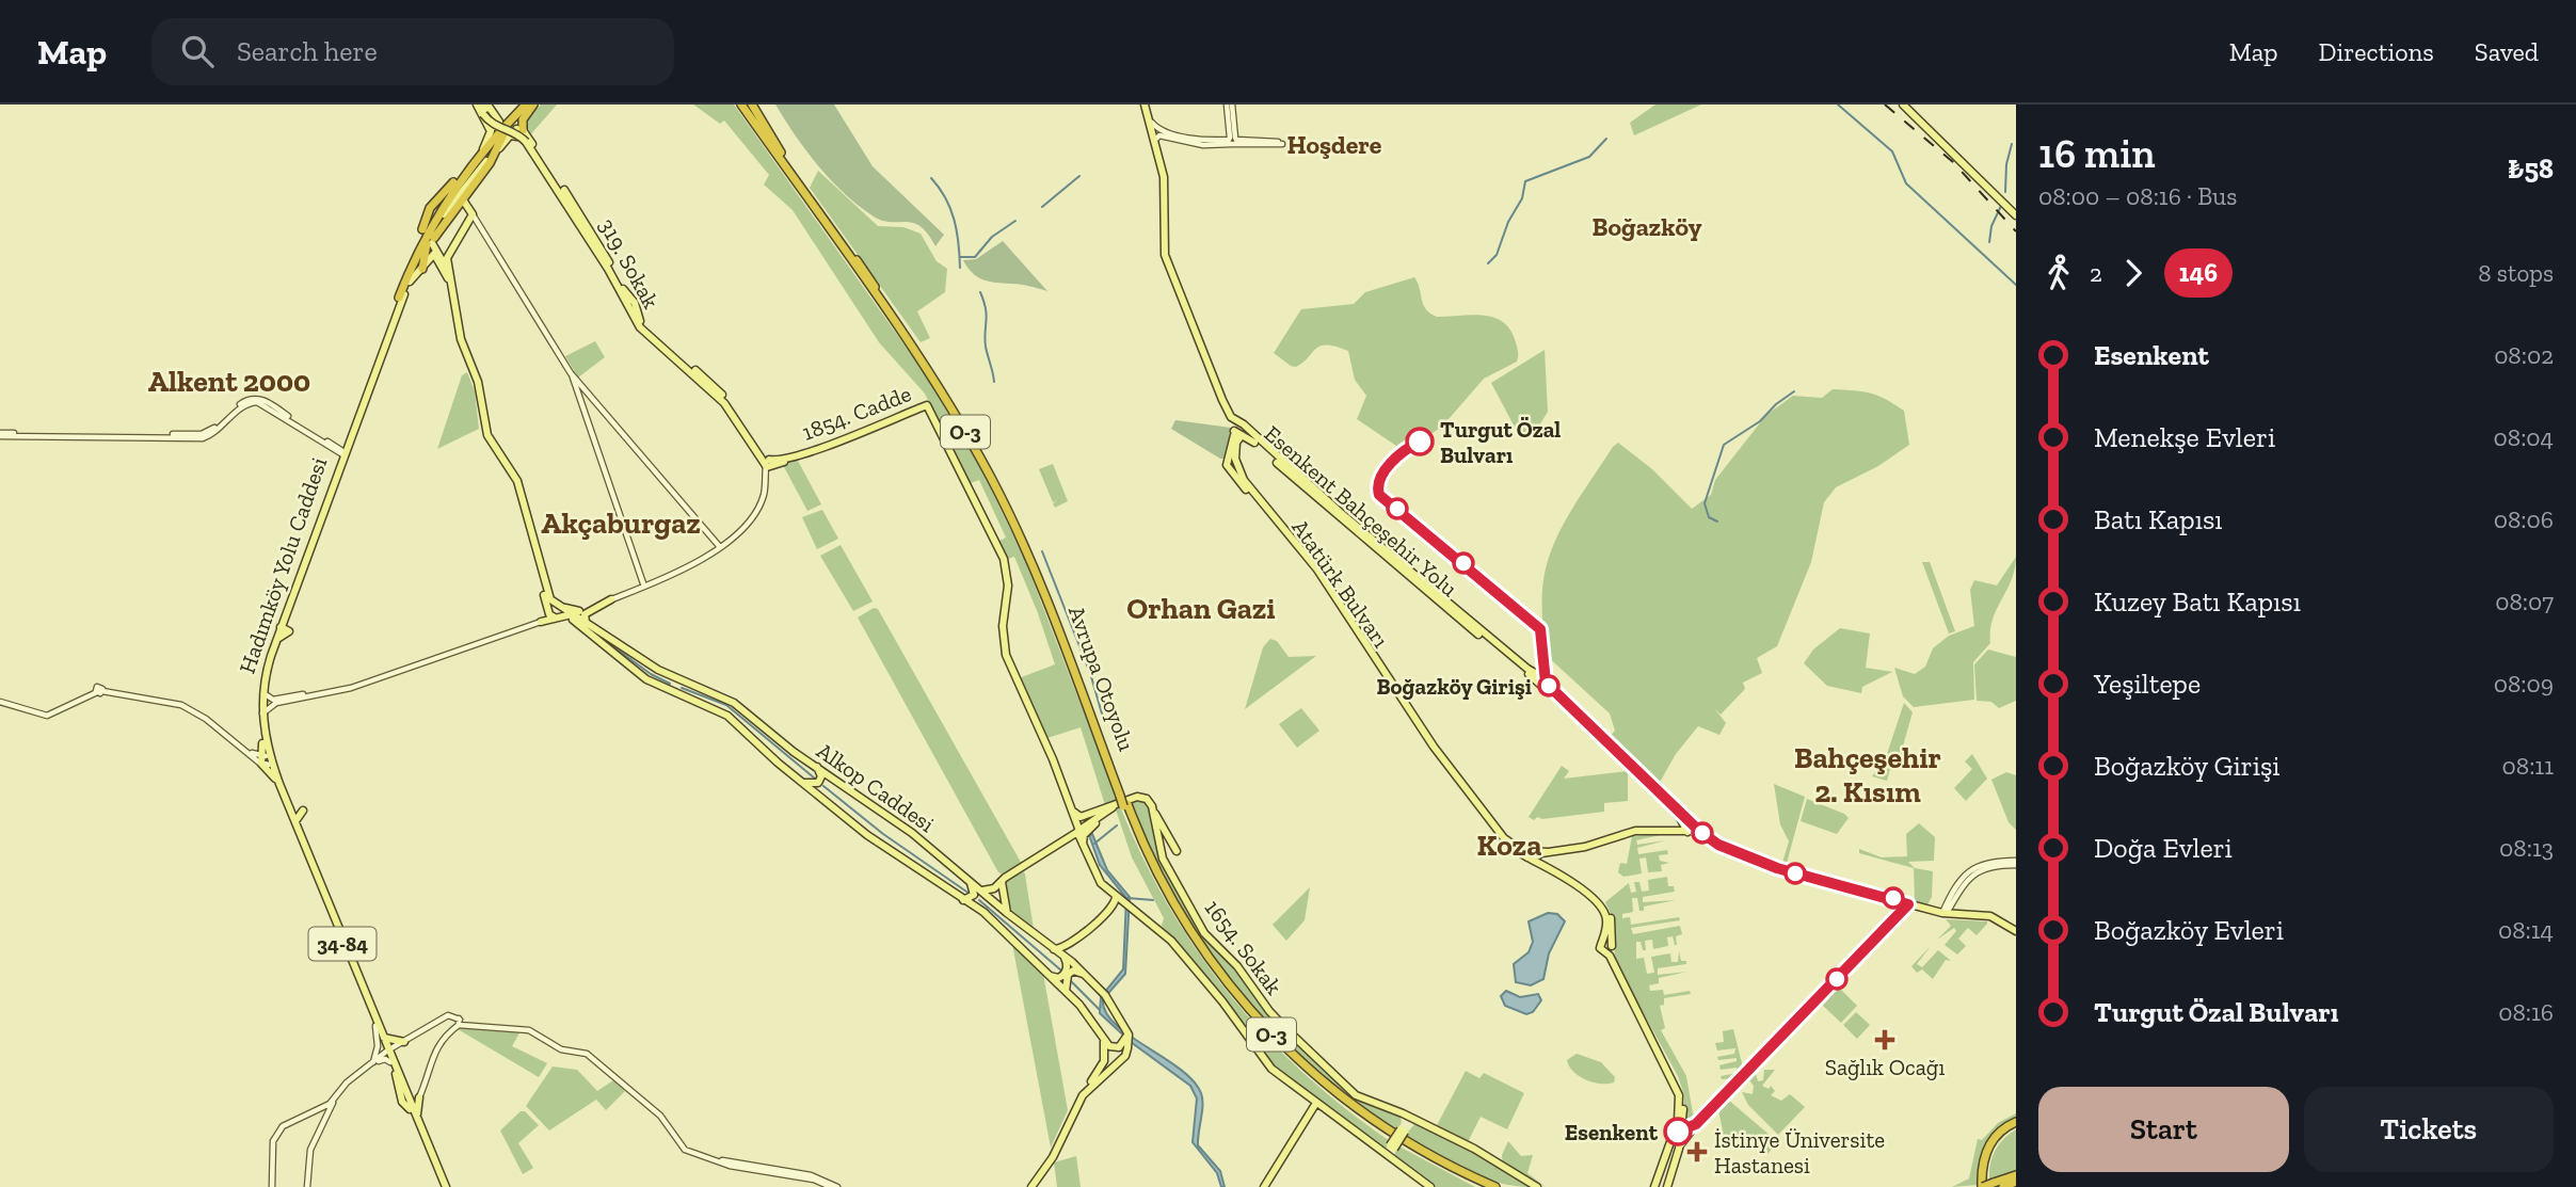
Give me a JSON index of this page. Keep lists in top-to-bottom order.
{
  "streets": {
    "highway": ["O-3", "Hadımköy Yolu Caddesi", "Avrupa Otoyolu"],
    "main road": [
      "319. Sokak",
      "1854. Cadde",
      "Esenkent Bahçeşehir Yolu",
      "Atatürk Bulvarı",
      "Alkop Caddesi",
      "34-84",
      "1654. Sokak"
    ]
  },
  "crossings": [
    ["319. Sokak", "1854. Cadde"],
    ["Hadımköy Yolu Caddesi", "34-84"]
  ],
  "districts": [
    "Hoşdere",
    "Boğazköy",
    "Alkent 2000",
    "Akçaburgaz",
    "Orhan Gazi",
    "Bahçeşehir 2. Kısım",
    "Koza"
  ],
  "places": {
    "other": ["Turgut Özal Bulvarı", "Boğazköy Girişi", "Esenkent"],
    "health": ["Sağlık Ocağı", "İstinye Üniversite Hastanesi"]
  },
  "lines": ["bus line 146"],
  "page": {
    "header": "Map",
    "search": "Search here",
    "nav": ["Map", "Directions", "Saved"],
    "heading": ["16 min", "08:00 – 08:16 · Bus", "₺58"],
    "legs": ["2", "146", "8 stops"],
    "list": [
      {
        "name": "Esenkent",
        "value": "08:02"
      },
      {
        "name": "Menekşe Evleri",
        "value": "08:04"
      },
      {
        "name": "Batı Kapısı",
        "value": "08:06"
      },
      {
        "name": "Kuzey Batı Kapısı",
        "value": "08:07"
      },
      {
        "name": "Yeşiltepe",
        "value": "08:09"
      },
      {
        "name": "Boğazköy Girişi",
        "value": "08:11"
      },
      {
        "name": "Doğa Evleri",
        "value": "08:13"
      },
      {
        "name": "Boğazköy Evleri",
        "value": "08:14"
      },
      {
        "name": "Turgut Özal Bulvarı",
        "value": "08:16"
      }
    ],
    "buttons": ["Start", "Tickets"]
  }
}
